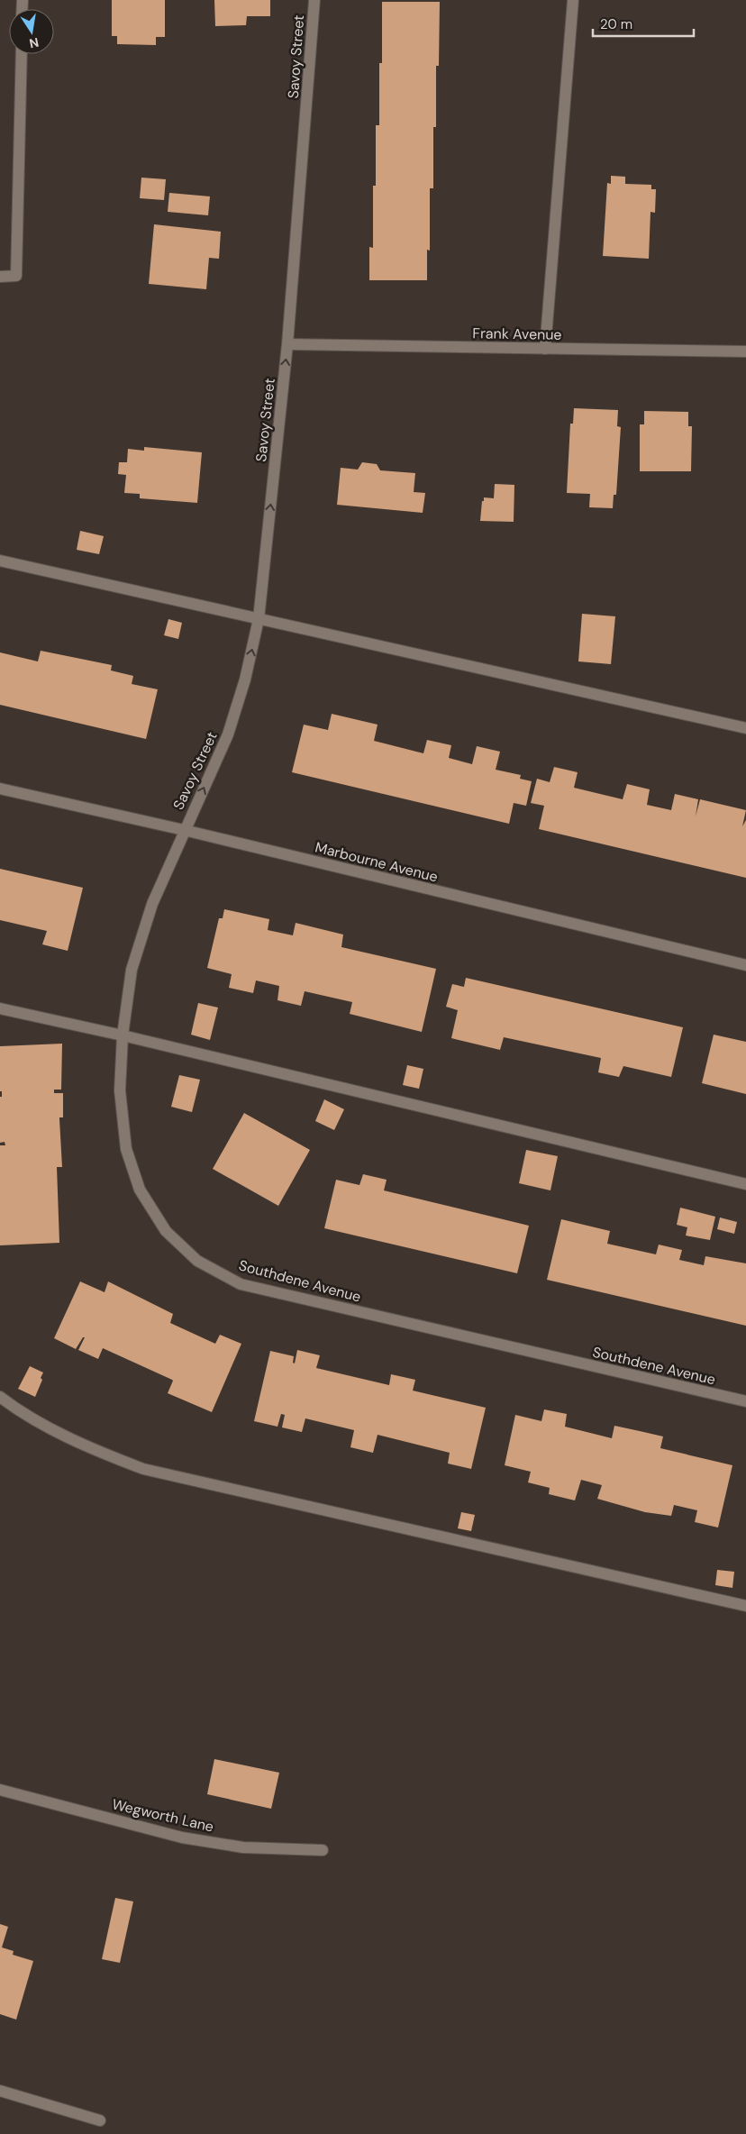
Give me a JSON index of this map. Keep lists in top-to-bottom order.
{
  "streets": {
    "street": [
      "Savoy Street",
      "Frank Avenue",
      "Marbourne Avenue",
      "Southdene Avenue",
      "Wegworth Lane"
    ]
  },
  "crossings": [
    ["Savoy Street", "Frank Avenue"],
    ["Savoy Street", "Marbourne Avenue"],
    ["Savoy Street", "Southdene Avenue"],
    ["Marbourne Avenue", "Southdene Avenue"]
  ],
  "one_way": ["Savoy Street"],
  "scale_bar": "20 m",
  "north": "bottom"
}
